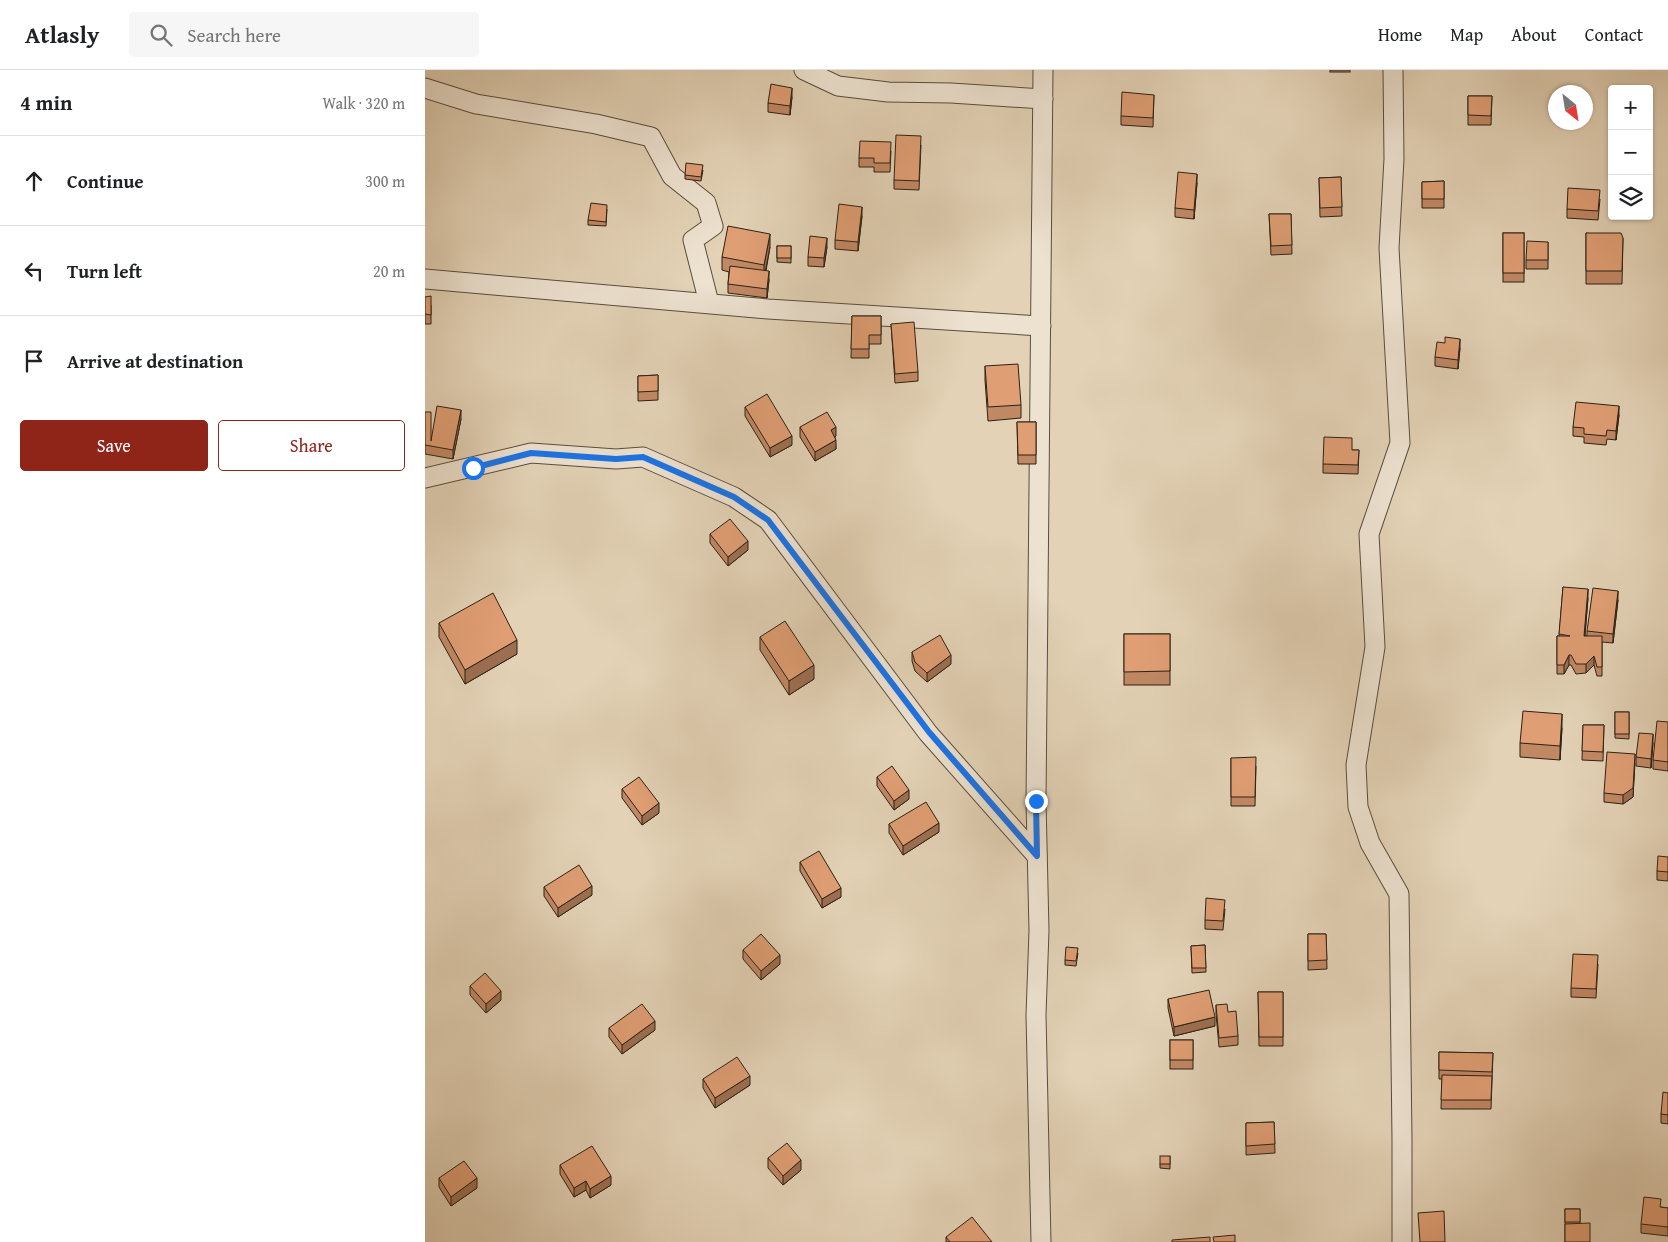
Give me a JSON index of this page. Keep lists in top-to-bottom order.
{
  "north": "bottom right",
  "page": {
    "header": "Atlasly",
    "search": "Search here",
    "nav": [
      "Home",
      "Map",
      "About",
      "Contact"
    ],
    "heading": ["4 min", "Walk · 320 m"],
    "map_buttons": ["+", "−"],
    "list": [
      ["Continue", "300 m"],
      ["Turn left", "20 m"],
      "Arrive at destination"
    ],
    "buttons": ["Save", "Share"]
  }
}
